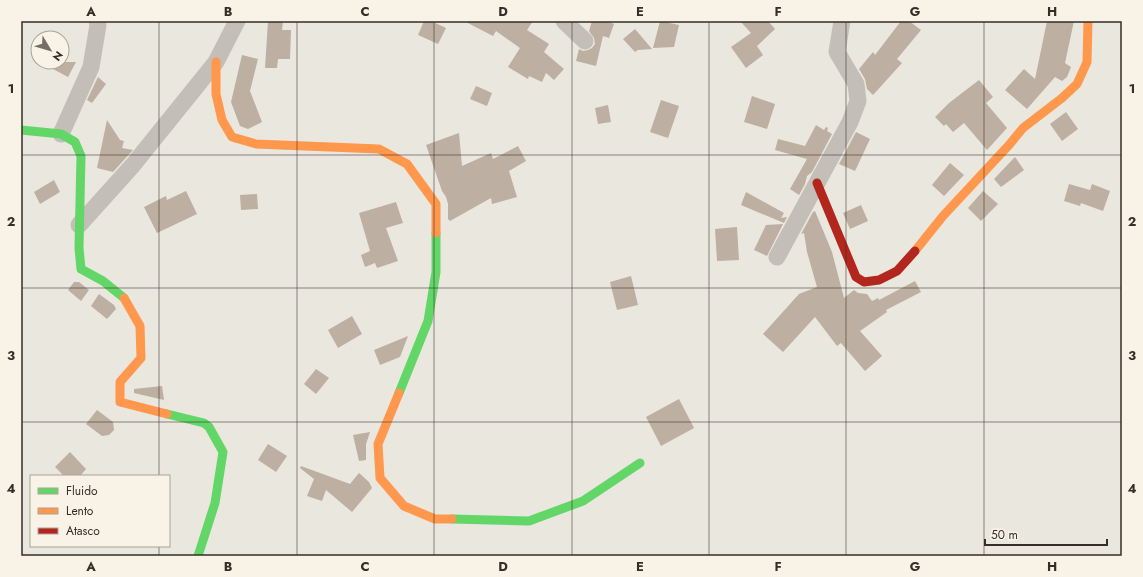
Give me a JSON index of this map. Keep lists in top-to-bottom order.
{
  "legend": ["Fluido", "Lento", "Atasco"],
  "scale_bar": "50 m",
  "north": "bottom right",
  "grid": {
    "columns": [
      "A",
      "B",
      "C",
      "D",
      "E",
      "F",
      "G",
      "H"
    ],
    "rows": [
      "1",
      "2",
      "3",
      "4"
    ]
  }
}
